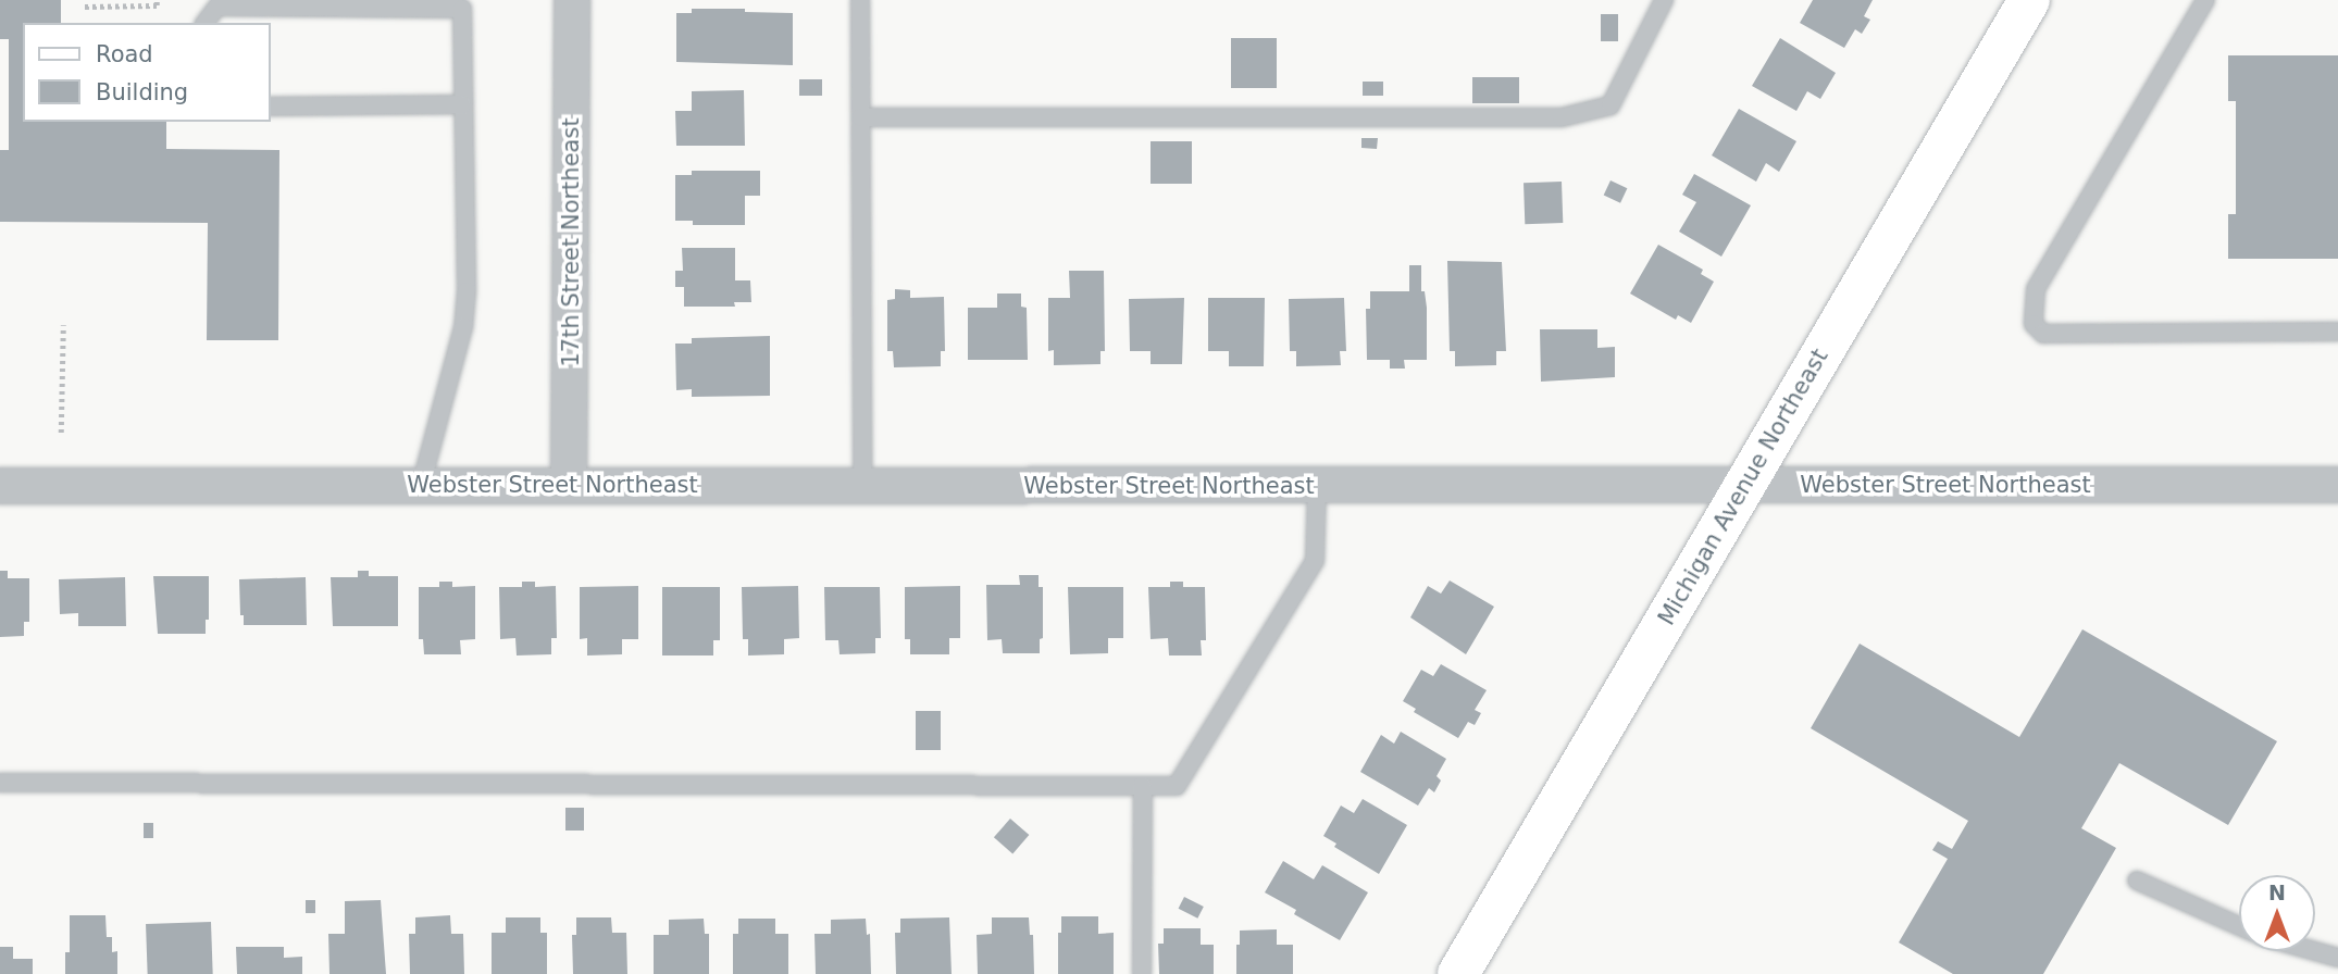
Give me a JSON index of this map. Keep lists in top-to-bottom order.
{
  "streets": {
    "main road": ["Michigan Avenue Northeast"],
    "street": ["17th Street Northeast", "Webster Street Northeast"]
  },
  "crossings": [
    ["17th Street Northeast", "Webster Street Northeast"],
    ["Webster Street Northeast", "Michigan Avenue Northeast"]
  ],
  "legend": ["Road", "Building"],
  "north": "top"
}
